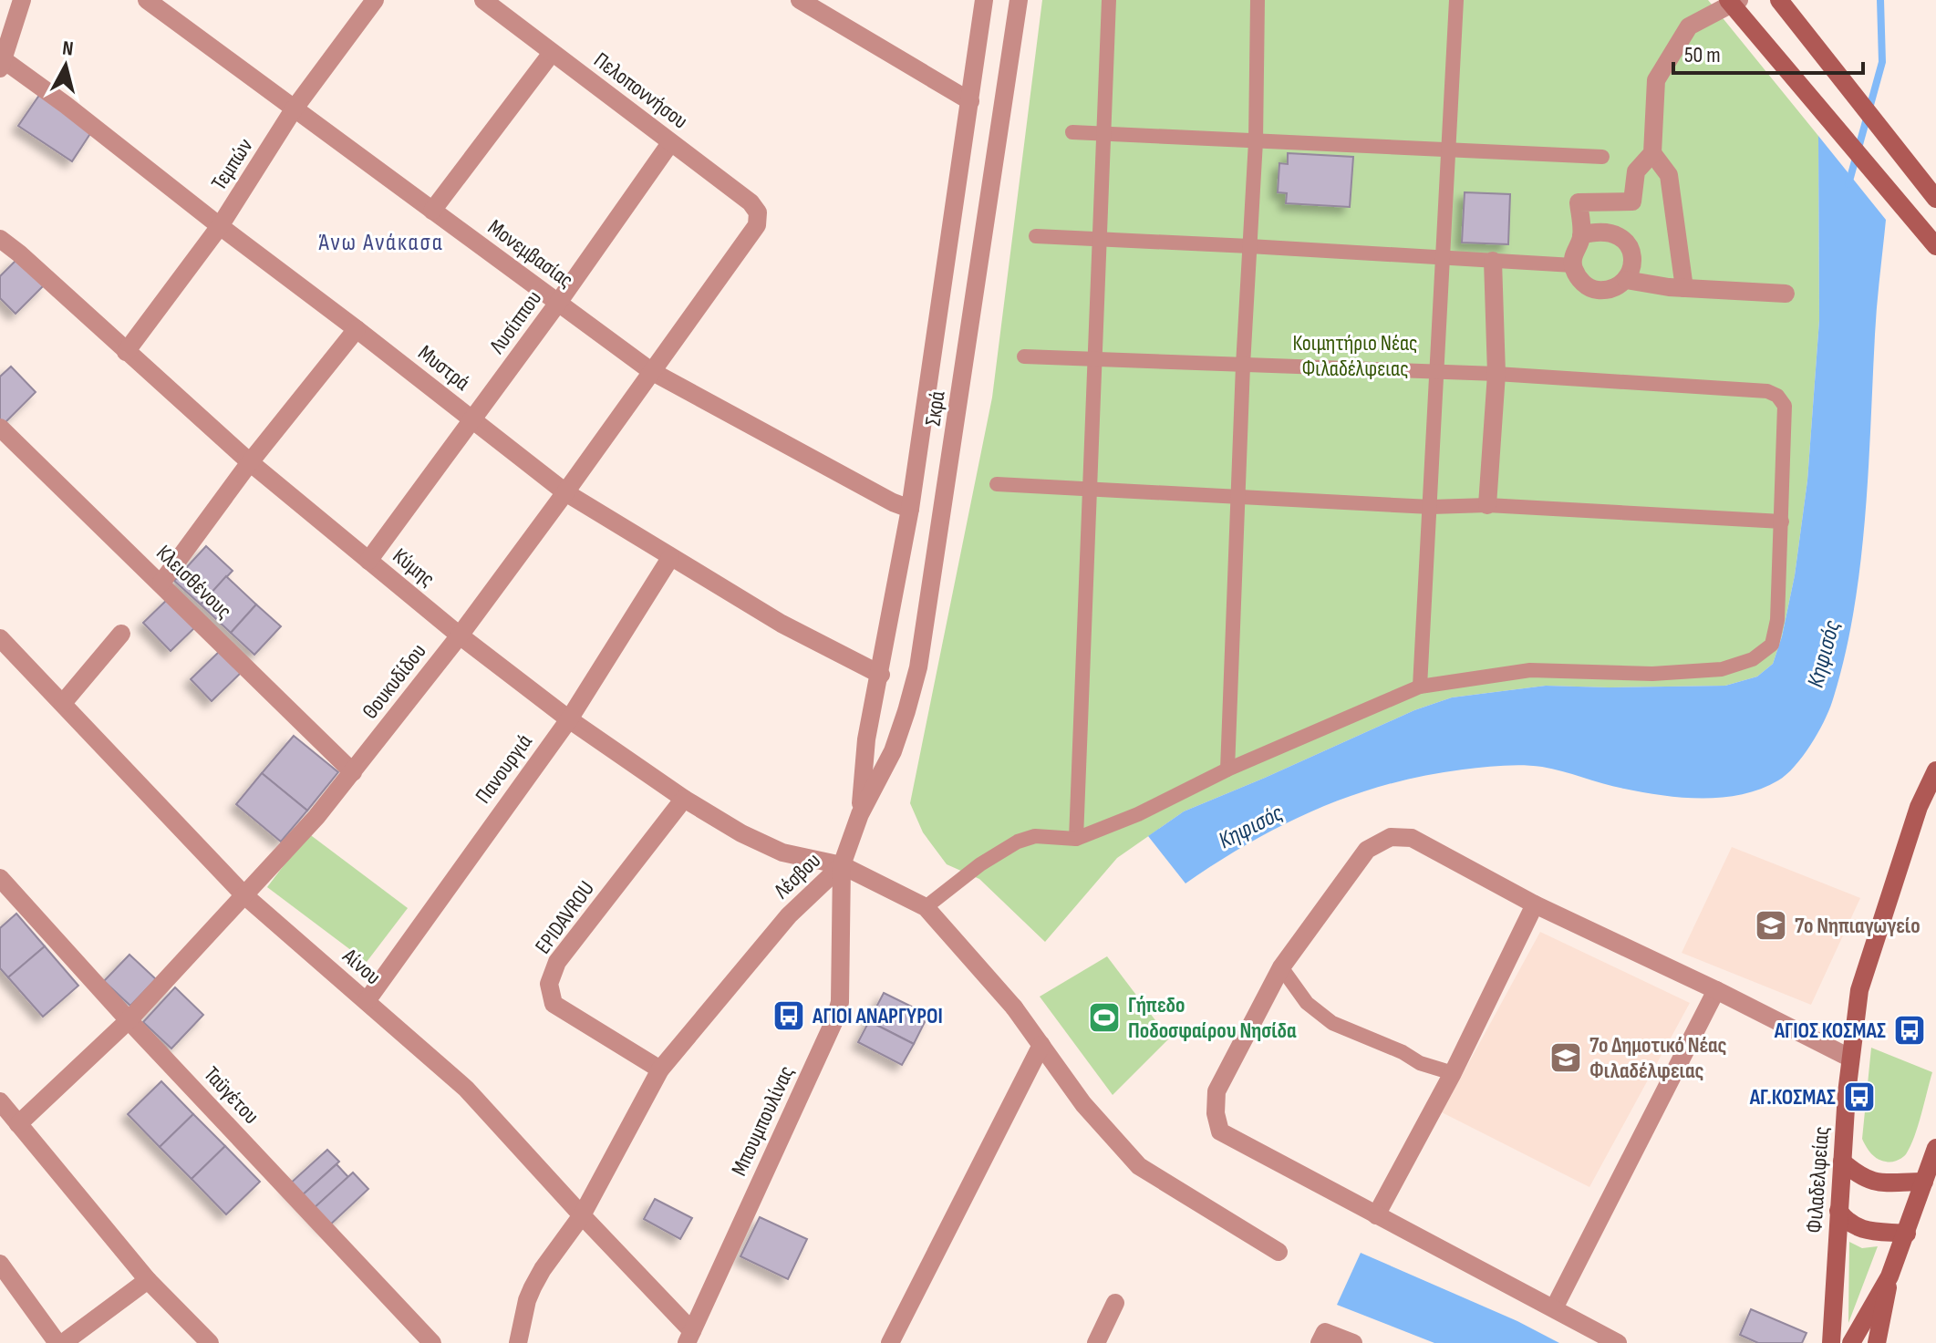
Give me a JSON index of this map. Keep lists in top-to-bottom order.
{
  "streets": {
    "main road": ["Φιλαδελφείας"],
    "street": [
      "Πελοποννήσου",
      "Τεμπών",
      "Μονεμβασίας",
      "Λυσίππου",
      "Μυστρά",
      "Σκρά",
      "Κύμης",
      "Κλεισθένους",
      "Θουκυδίδου",
      "Πανουργιά",
      "Λέσβου",
      "EPIDAVROU",
      "Αίνου",
      "Ταϋγέτου",
      "Μπουμπουλίνας"
    ]
  },
  "crossings": [
    ["Πελοποννήσου", "Λυσίππου"],
    ["Πελοποννήσου", "Θουκυδίδου"],
    ["Τεμπών", "Μονεμβασίας"],
    ["Τεμπών", "Μυστρά"],
    ["Τεμπών", "Κύμης"],
    ["Μονεμβασίας", "Λυσίππου"],
    ["Μονεμβασίας", "Σκρά"],
    ["Μονεμβασίας", "Θουκυδίδου"],
    ["Λυσίππου", "Μυστρά"],
    ["Λυσίππου", "Κύμης"],
    ["Μυστρά", "Σκρά"],
    ["Μυστρά", "Θουκυδίδου"],
    ["Μυστρά", "Πανουργιά"],
    ["Σκρά", "Κύμης"],
    ["Σκρά", "Λέσβου"],
    ["Σκρά", "Μπουμπουλίνας"],
    ["Κύμης", "Θουκυδίδου"],
    ["Κύμης", "Πανουργιά"],
    ["Κύμης", "Λέσβου"],
    ["Κύμης", "EPIDAVROU"],
    ["Κύμης", "Μπουμπουλίνας"],
    ["Κλεισθένους", "Θουκυδίδου"],
    ["Θουκυδίδου", "Αίνου"],
    ["Θουκυδίδου", "Ταϋγέτου"],
    ["Πανουργιά", "Αίνου"],
    ["Λέσβου", "EPIDAVROU"],
    ["Λέσβου", "Αίνου"],
    ["Λέσβου", "Μπουμπουλίνας"],
    ["Αίνου", "Μπουμπουλίνας"]
  ],
  "districts": ["Άνω Ανάκασα"],
  "water": ["Κηφισός"],
  "parks": ["Κοιμητήριο Νέας Φιλαδέλφειας"],
  "places": {
    "school or university": ["7ο Νηπιαγωγείο", "7ο Δημοτικό Νέας Φιλαδέλφειας"],
    "bus stop": ["ΑΓΙΟΙ ΑΝΑΡΓΥΡΟΙ", "ΑΓΙΟΣ ΚΟΣΜΑΣ", "ΑΓ.ΚΟΣΜΑΣ"],
    "sports": ["Γήπεδο Ποδοσφαίρου Νησίδα"]
  },
  "scale_bar": "50 m",
  "north": "top"
}
